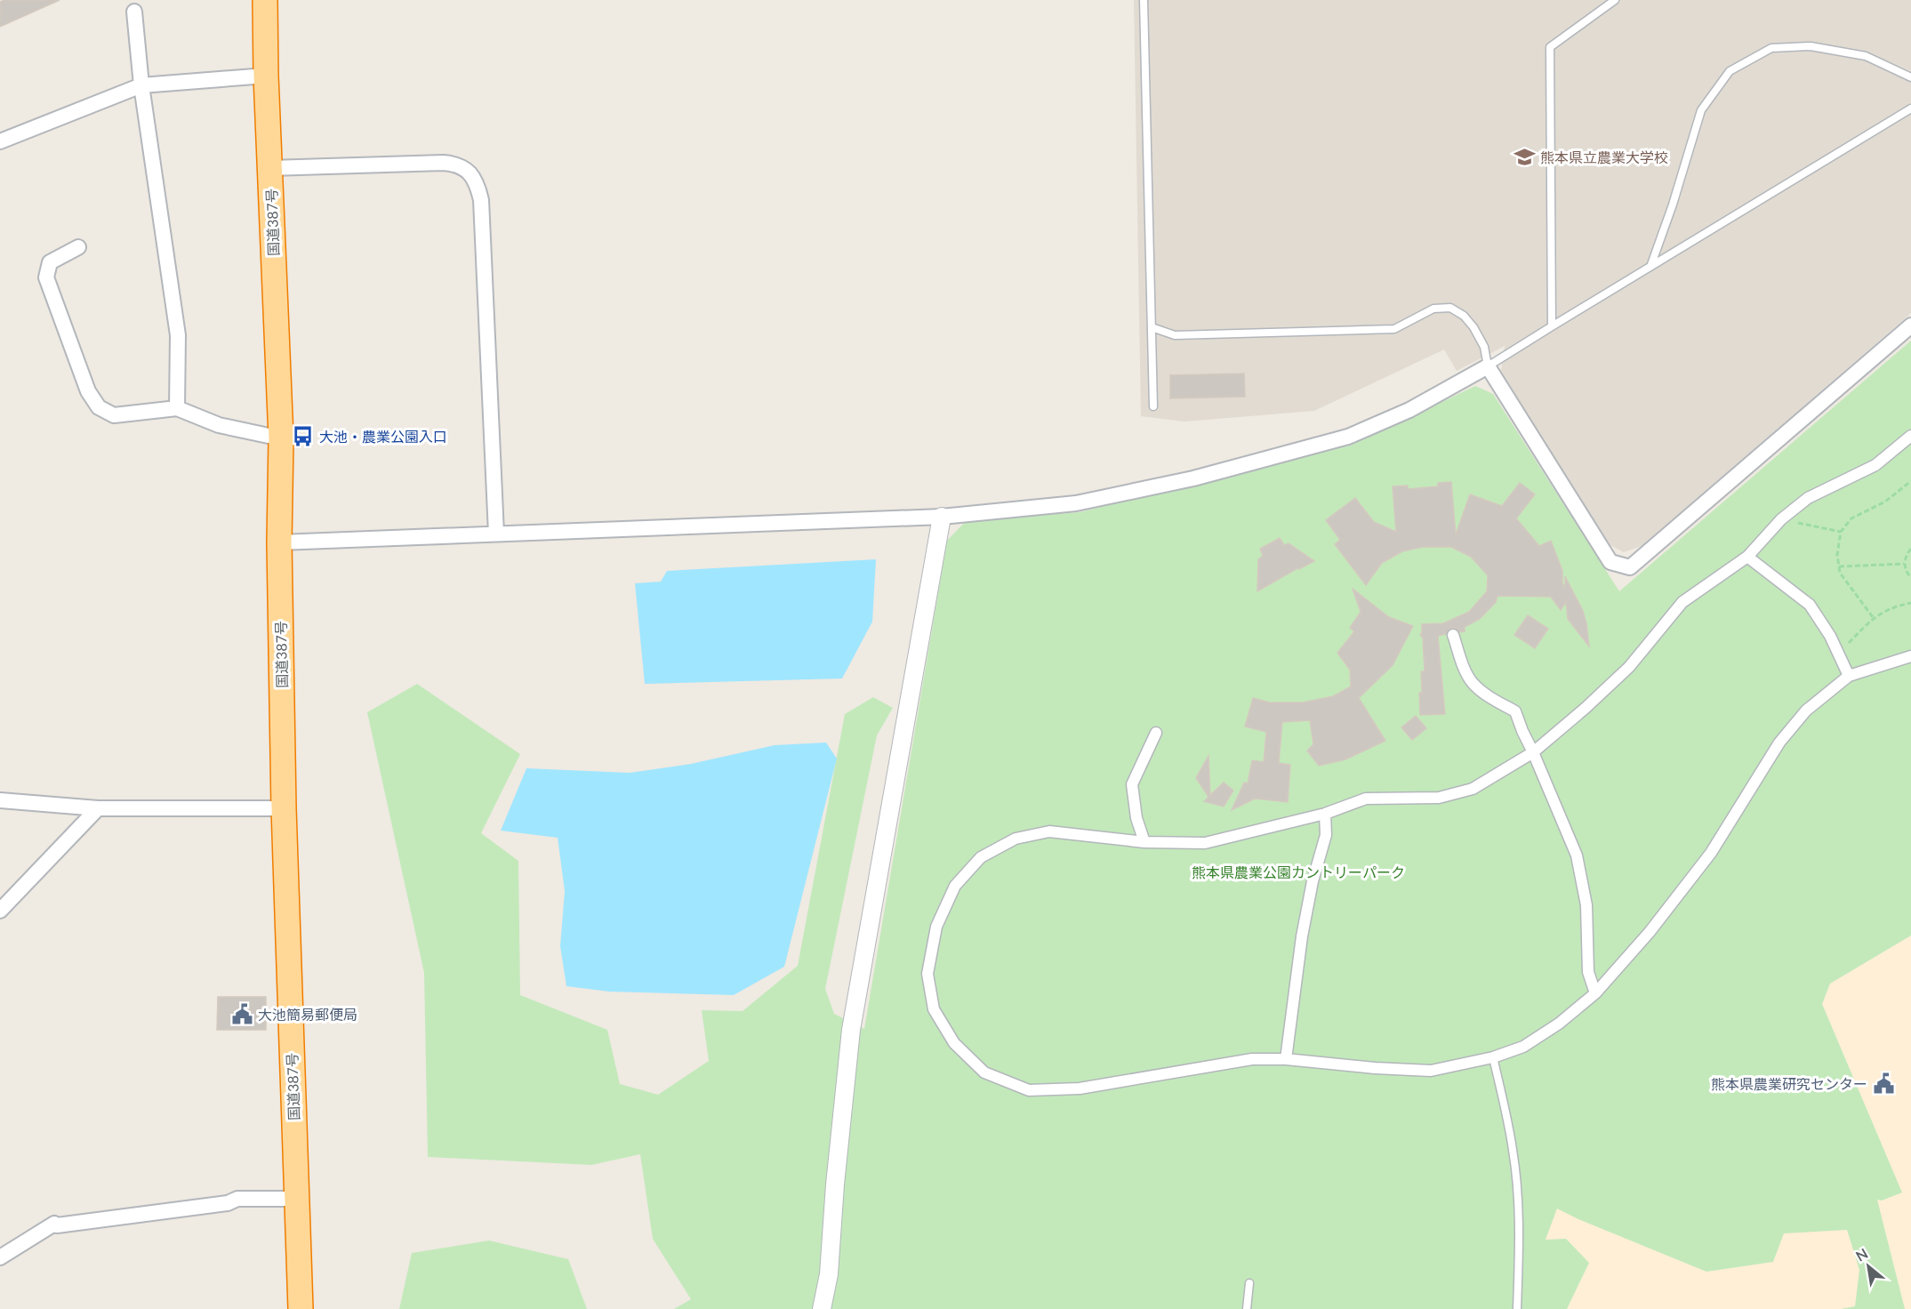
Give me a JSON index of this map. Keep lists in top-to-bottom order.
{
  "streets": {
    "highway": ["国道387号"]
  },
  "parks": ["熊本県農業公園カントリーパーク"],
  "places": {
    "school or university": ["熊本県立農業大学校"],
    "bus stop": ["大池・農業公園入口"],
    "public building": ["大池簡易郵便局", "熊本県農業研究センター"]
  },
  "north": "top left"
}
